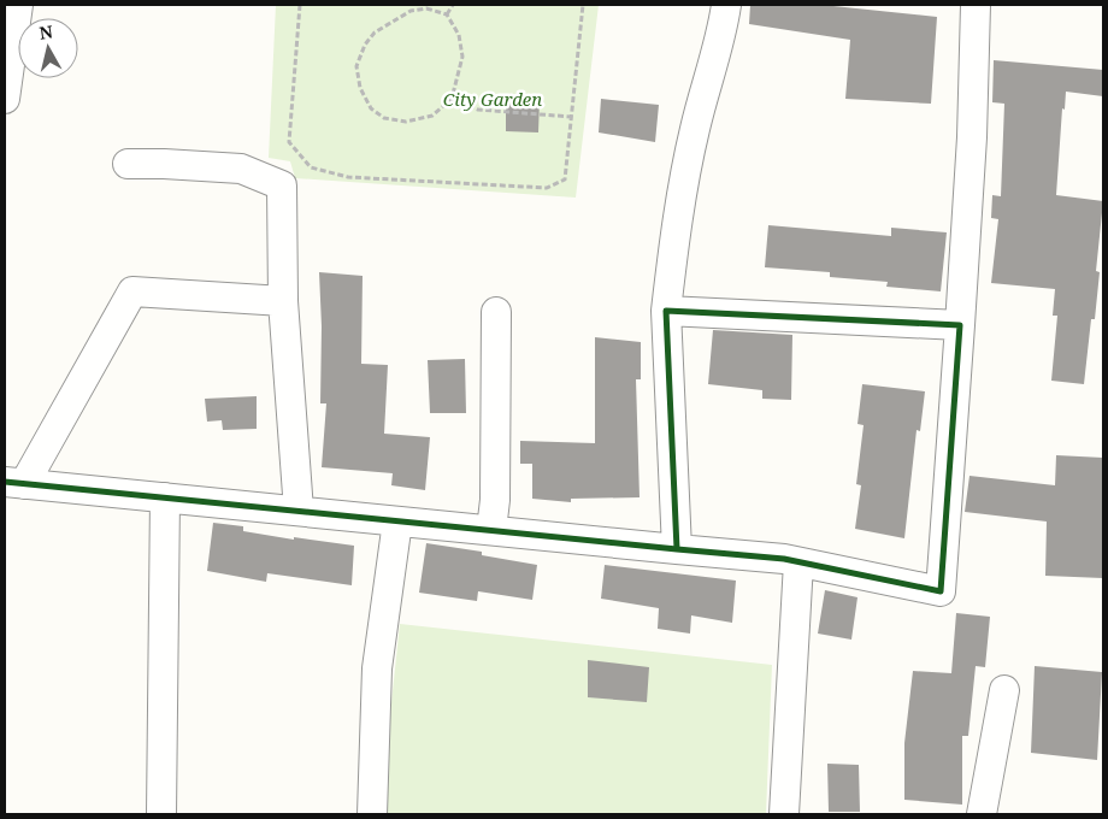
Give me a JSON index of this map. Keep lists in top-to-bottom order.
{
  "parks": ["City Garden"],
  "north": "top"
}
